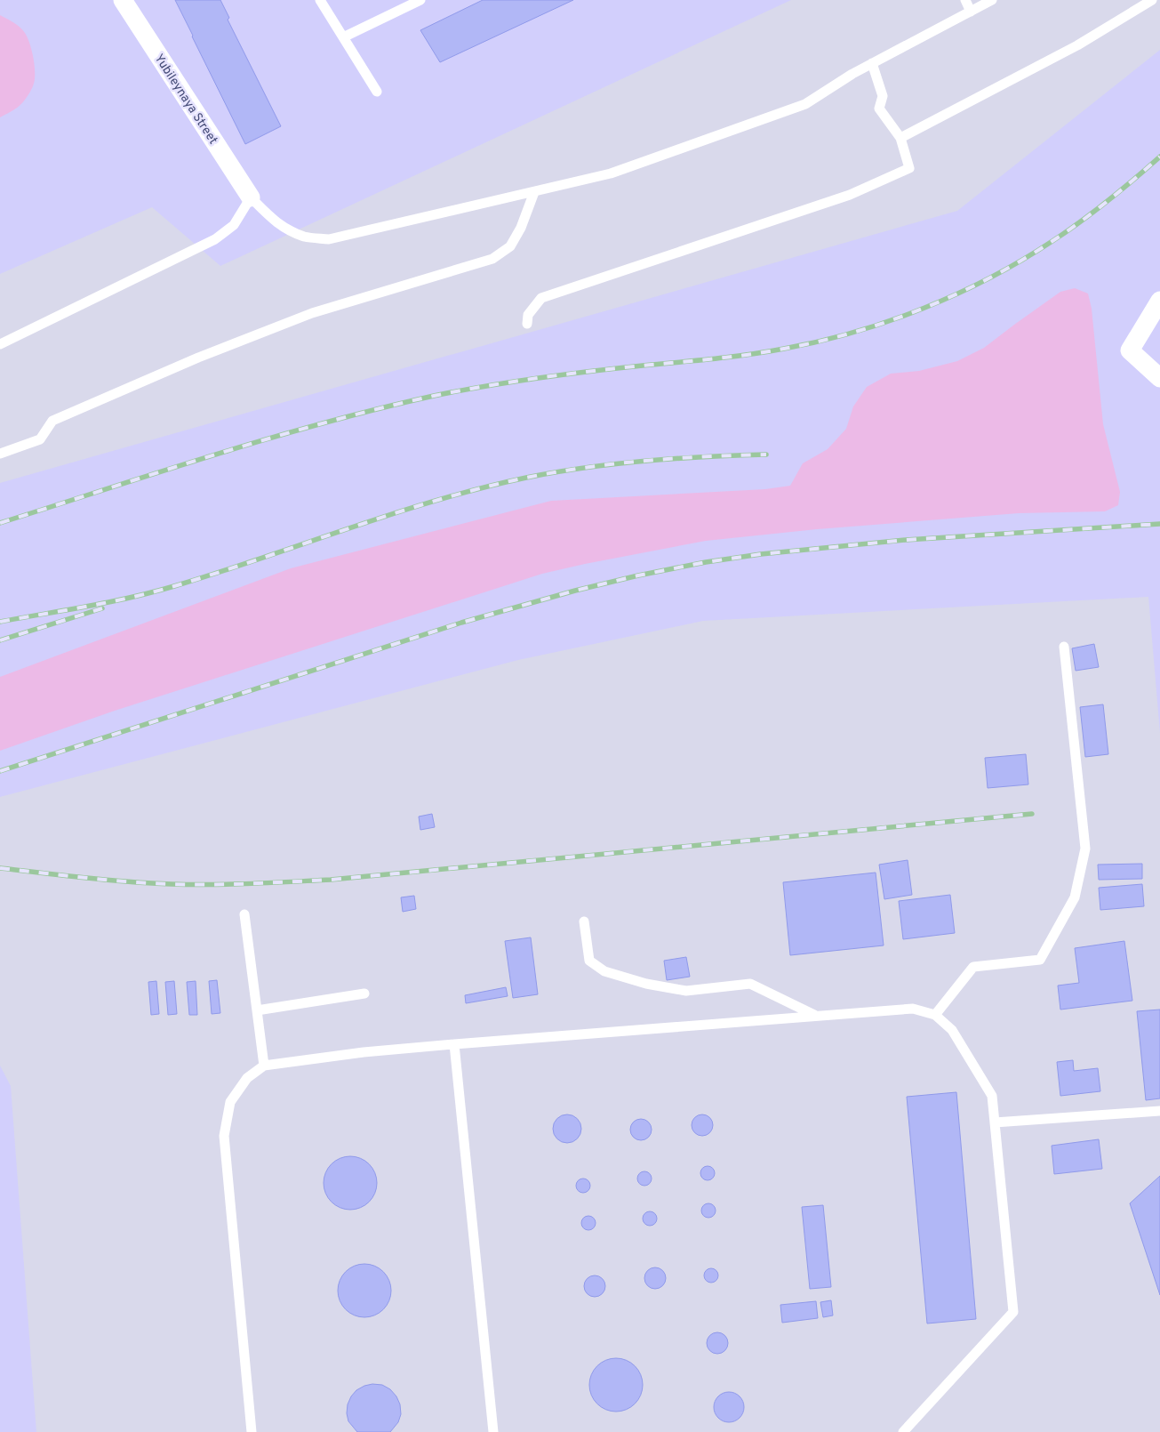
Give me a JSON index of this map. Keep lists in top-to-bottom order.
{
  "streets": {
    "street": ["Yubileynaya Street"]
  }
}
